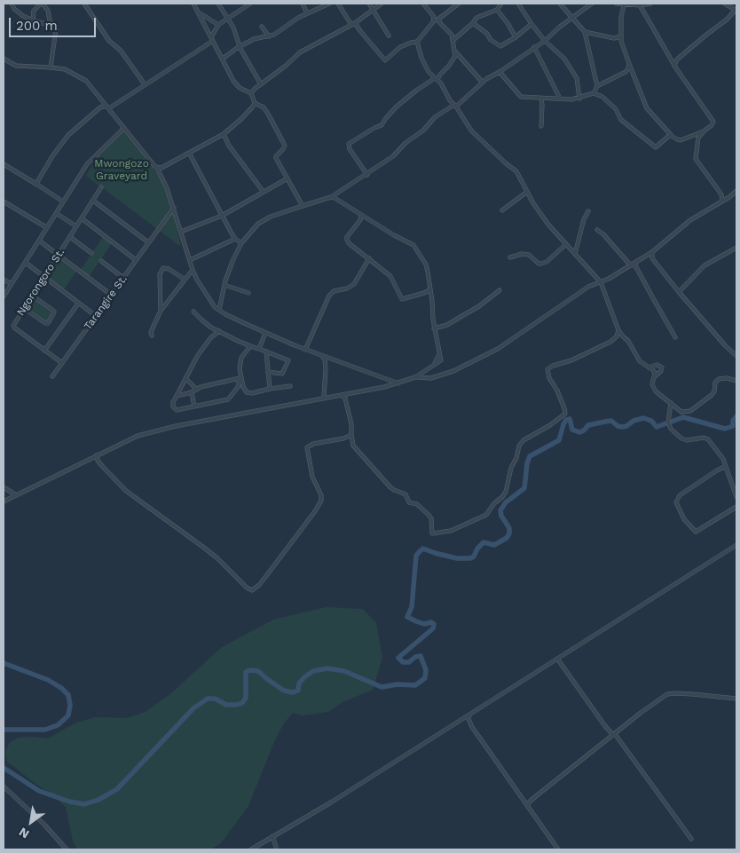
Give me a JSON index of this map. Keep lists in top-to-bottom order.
{
  "streets": {
    "street": ["Ngorongoro St.", "Tarangire St."]
  },
  "crossings": [
    ["Ngorongoro St.", "Tarangire St."]
  ],
  "parks": ["Mwongozo Graveyard"],
  "scale_bar": "200 m",
  "north": "bottom left"
}
